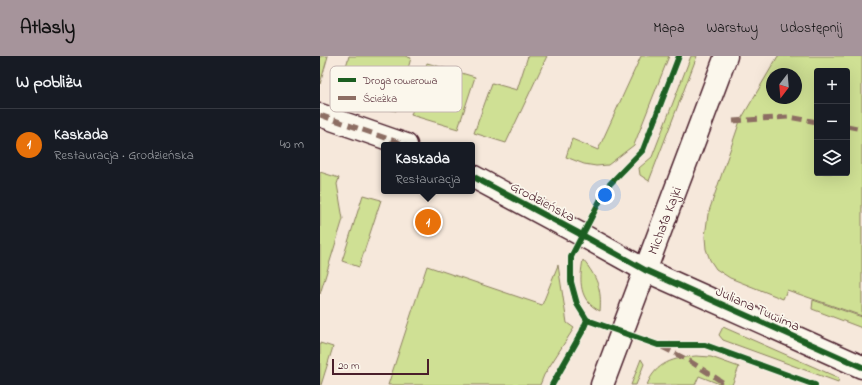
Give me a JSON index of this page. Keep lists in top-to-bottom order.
{
  "streets": {
    "street": ["Grodzieńska", "Michała Kajki", "Juliana Tuwima"]
  },
  "crossings": [
    ["Grodzieńska", "Michała Kajki"],
    ["Grodzieńska", "Juliana Tuwima"],
    ["Michała Kajki", "Juliana Tuwima"]
  ],
  "legend": ["Droga rowerowa", "Ścieżka"],
  "scale_bar": "20 m",
  "north": "bottom",
  "page": {
    "header": "Atlasly",
    "nav": ["Mapa", "Warstwy", "Udostępnij"],
    "heading": "W pobliżu",
    "map_buttons": ["+", "−"],
    "list": [
      {
        "mark": "1",
        "name": "Kaskada",
        "note": "Restauracja · Grodzieńska",
        "value": "40 m"
      }
    ],
    "popup": ["Kaskada", "Restauracja"],
    "pins": "1",
    "scale": "20 m"
  }
}
